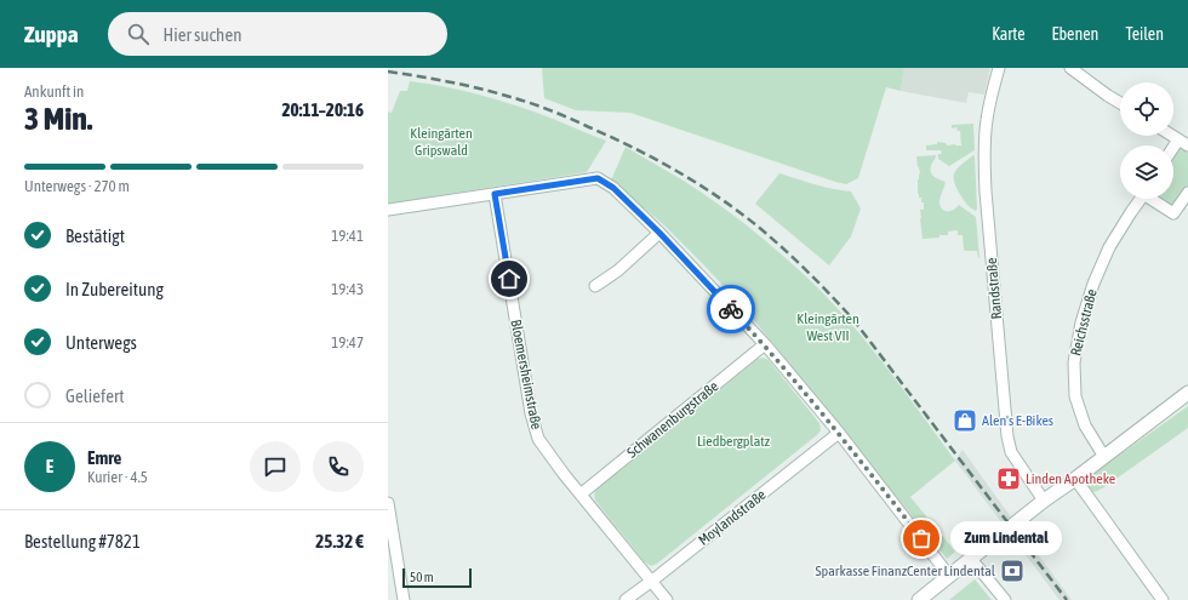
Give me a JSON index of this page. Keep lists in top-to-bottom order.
{
  "streets": {
    "street": [
      "Randstraße",
      "Reichsstraße",
      "Bloemersheimstraße",
      "Schwanenburgstraße",
      "Moylandstraße"
    ]
  },
  "crossings": [
    ["Bloemersheimstraße", "Schwanenburgstraße"],
    ["Bloemersheimstraße", "Moylandstraße"]
  ],
  "parks": ["Kleingärten Gripswald", "Kleingärten West VII", "Liedbergplatz"],
  "places": {
    "shop": ["Alen's E-Bikes"],
    "pharmacy": ["Linden Apotheke"],
    "other": ["Zum Lindental"],
    "bank": ["Sparkasse FinanzCenter Lindental"]
  },
  "scale_bar": "50 m",
  "page": {
    "header": "Zuppa",
    "search": "Hier suchen",
    "nav": ["Karte", "Ebenen", "Teilen"],
    "heading": ["3 Min.", "Ankunft in", "20:11–20:16"],
    "panel": [
      "Emre",
      "Kurier · 4.5",
      "Bestellung #7821",
      "25.32 €"
    ],
    "bar": "Unterwegs · 270 m",
    "list": [
      ["Bestätigt", "19:41"],
      ["In Zubereitung", "19:43"],
      ["Unterwegs", "19:47"],
      "Geliefert"
    ],
    "round": "E",
    "bubble": "Zum Lindental",
    "scale": "50 m"
  }
}
